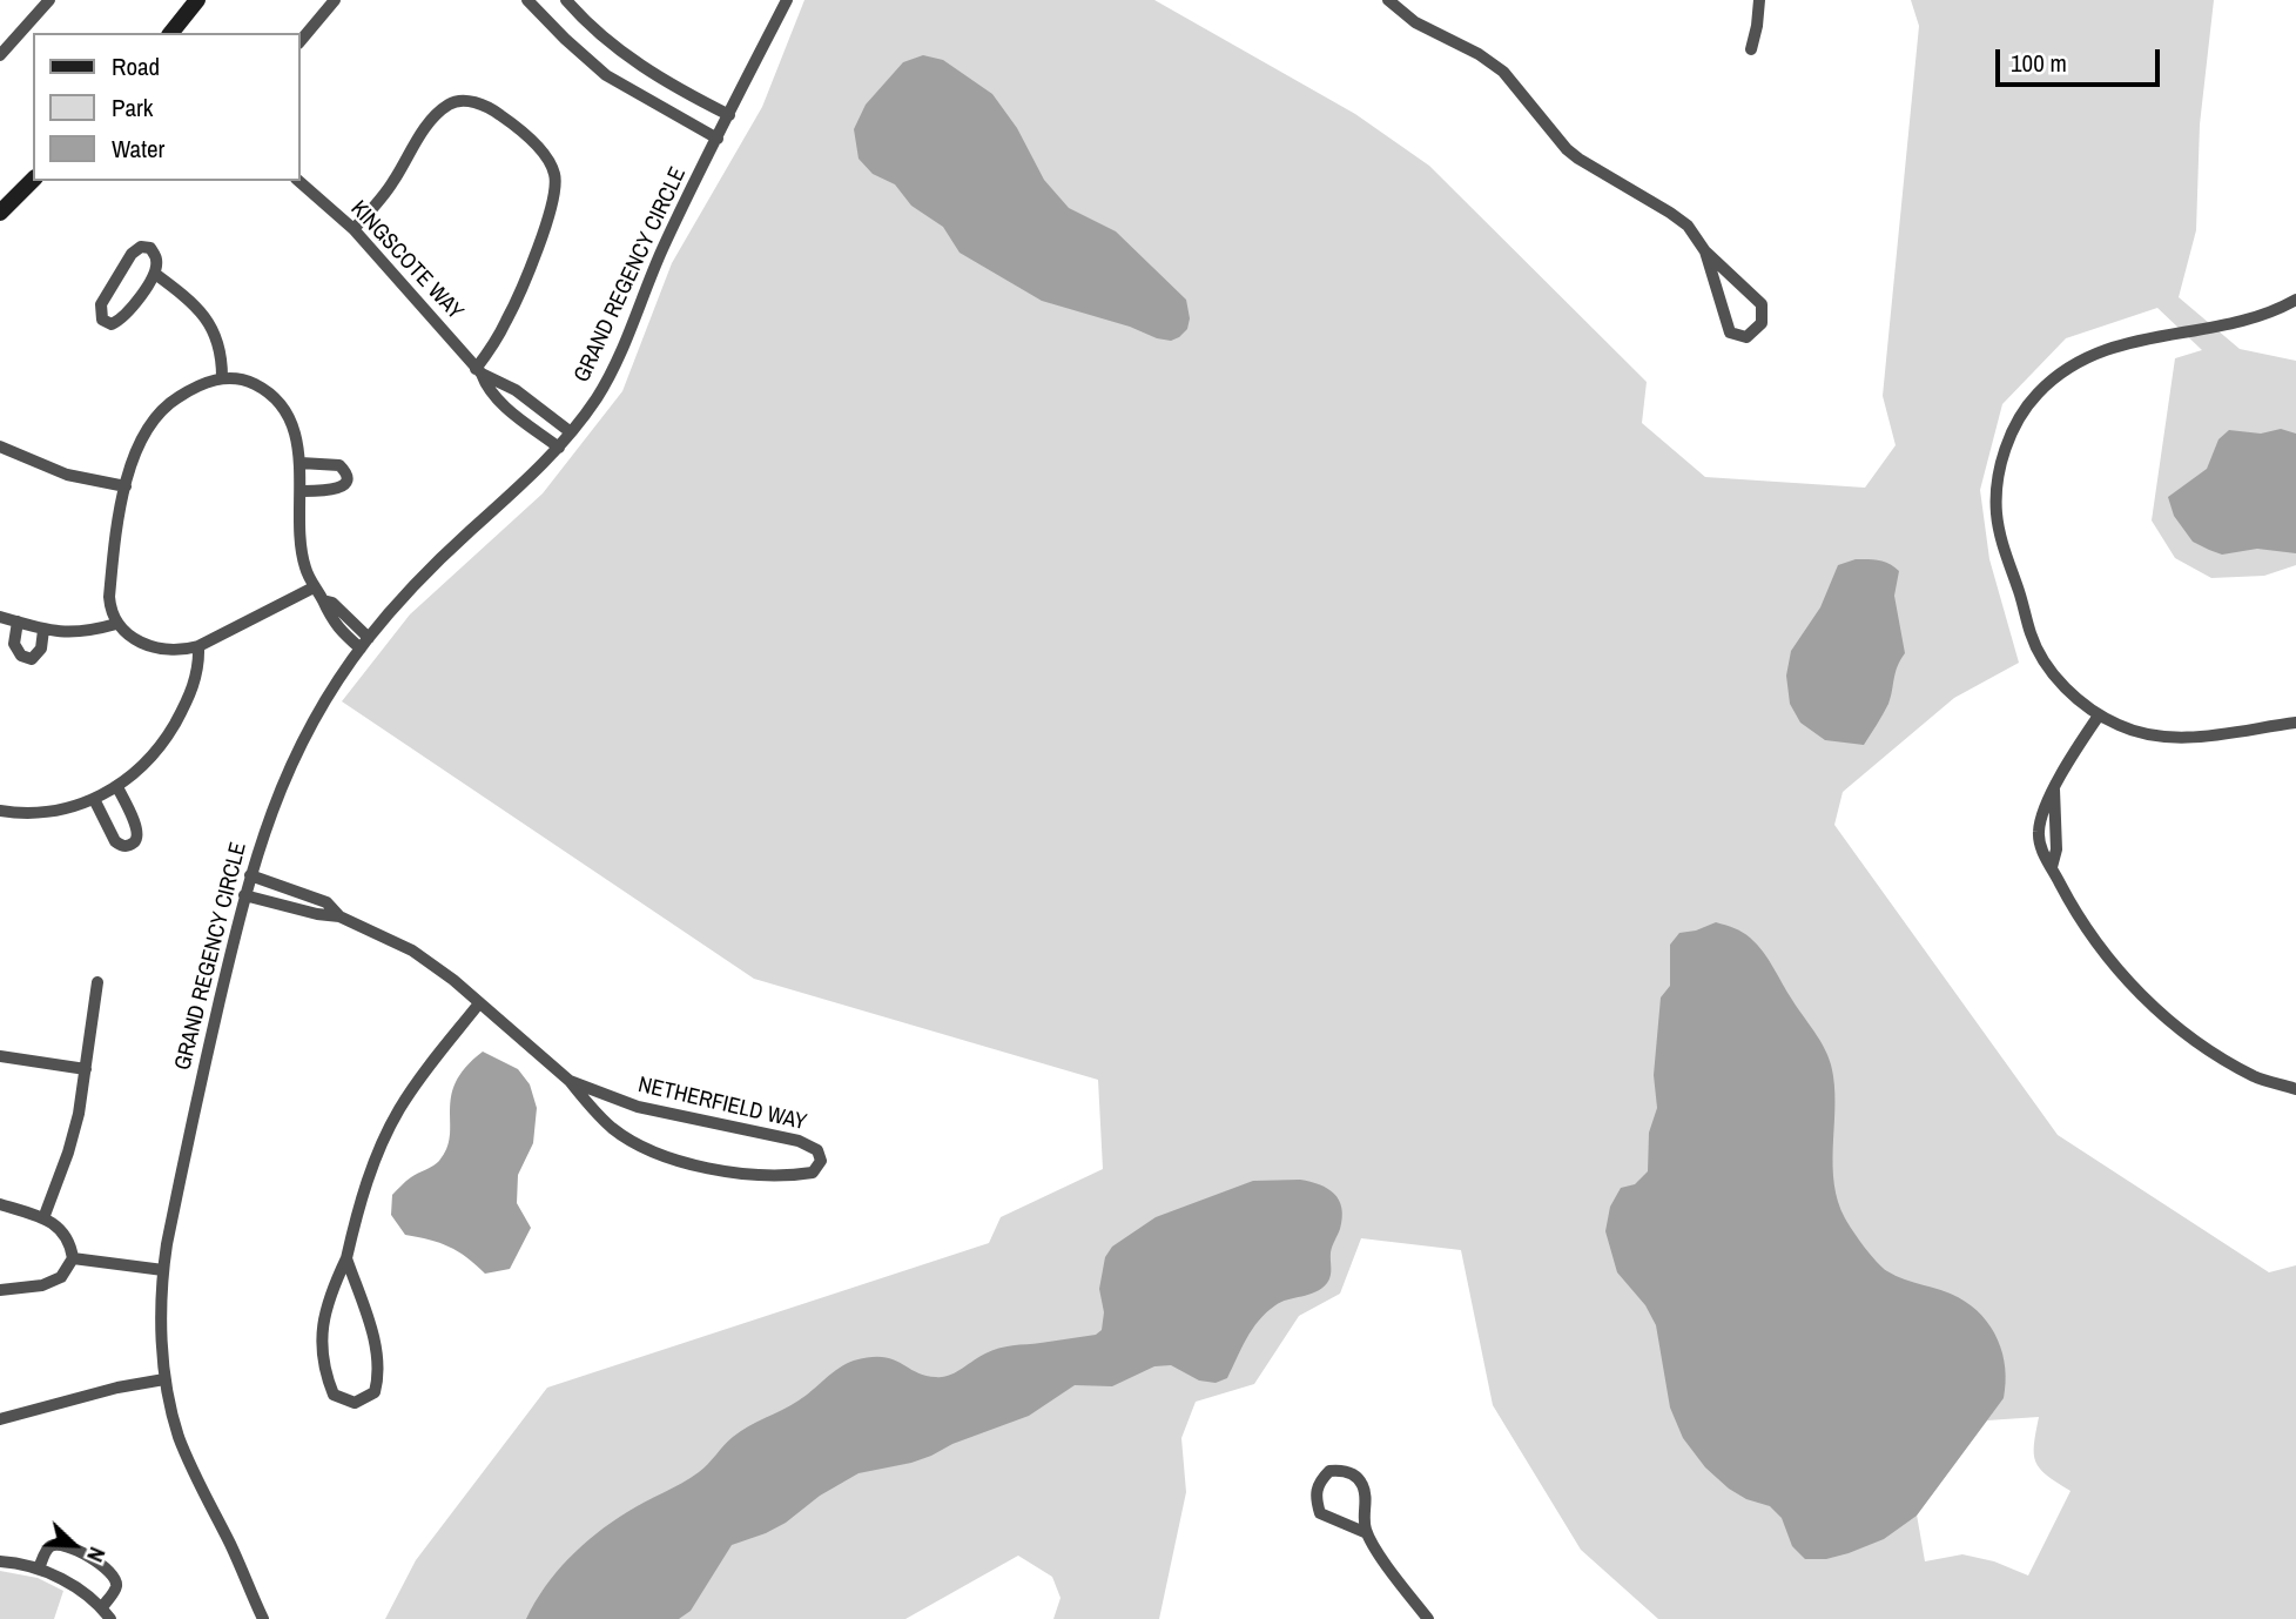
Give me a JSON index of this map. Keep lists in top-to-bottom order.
{
  "streets": {
    "street": ["KINGSCOTE WAY", "GRAND REGENCY CIRCLE", "NETHERFIELD WAY"]
  },
  "crossings": [
    ["KINGSCOTE WAY", "GRAND REGENCY CIRCLE"],
    ["GRAND REGENCY CIRCLE", "NETHERFIELD WAY"]
  ],
  "legend": ["Road", "Park", "Water"],
  "scale_bar": "100 m",
  "north": "bottom right"
}
